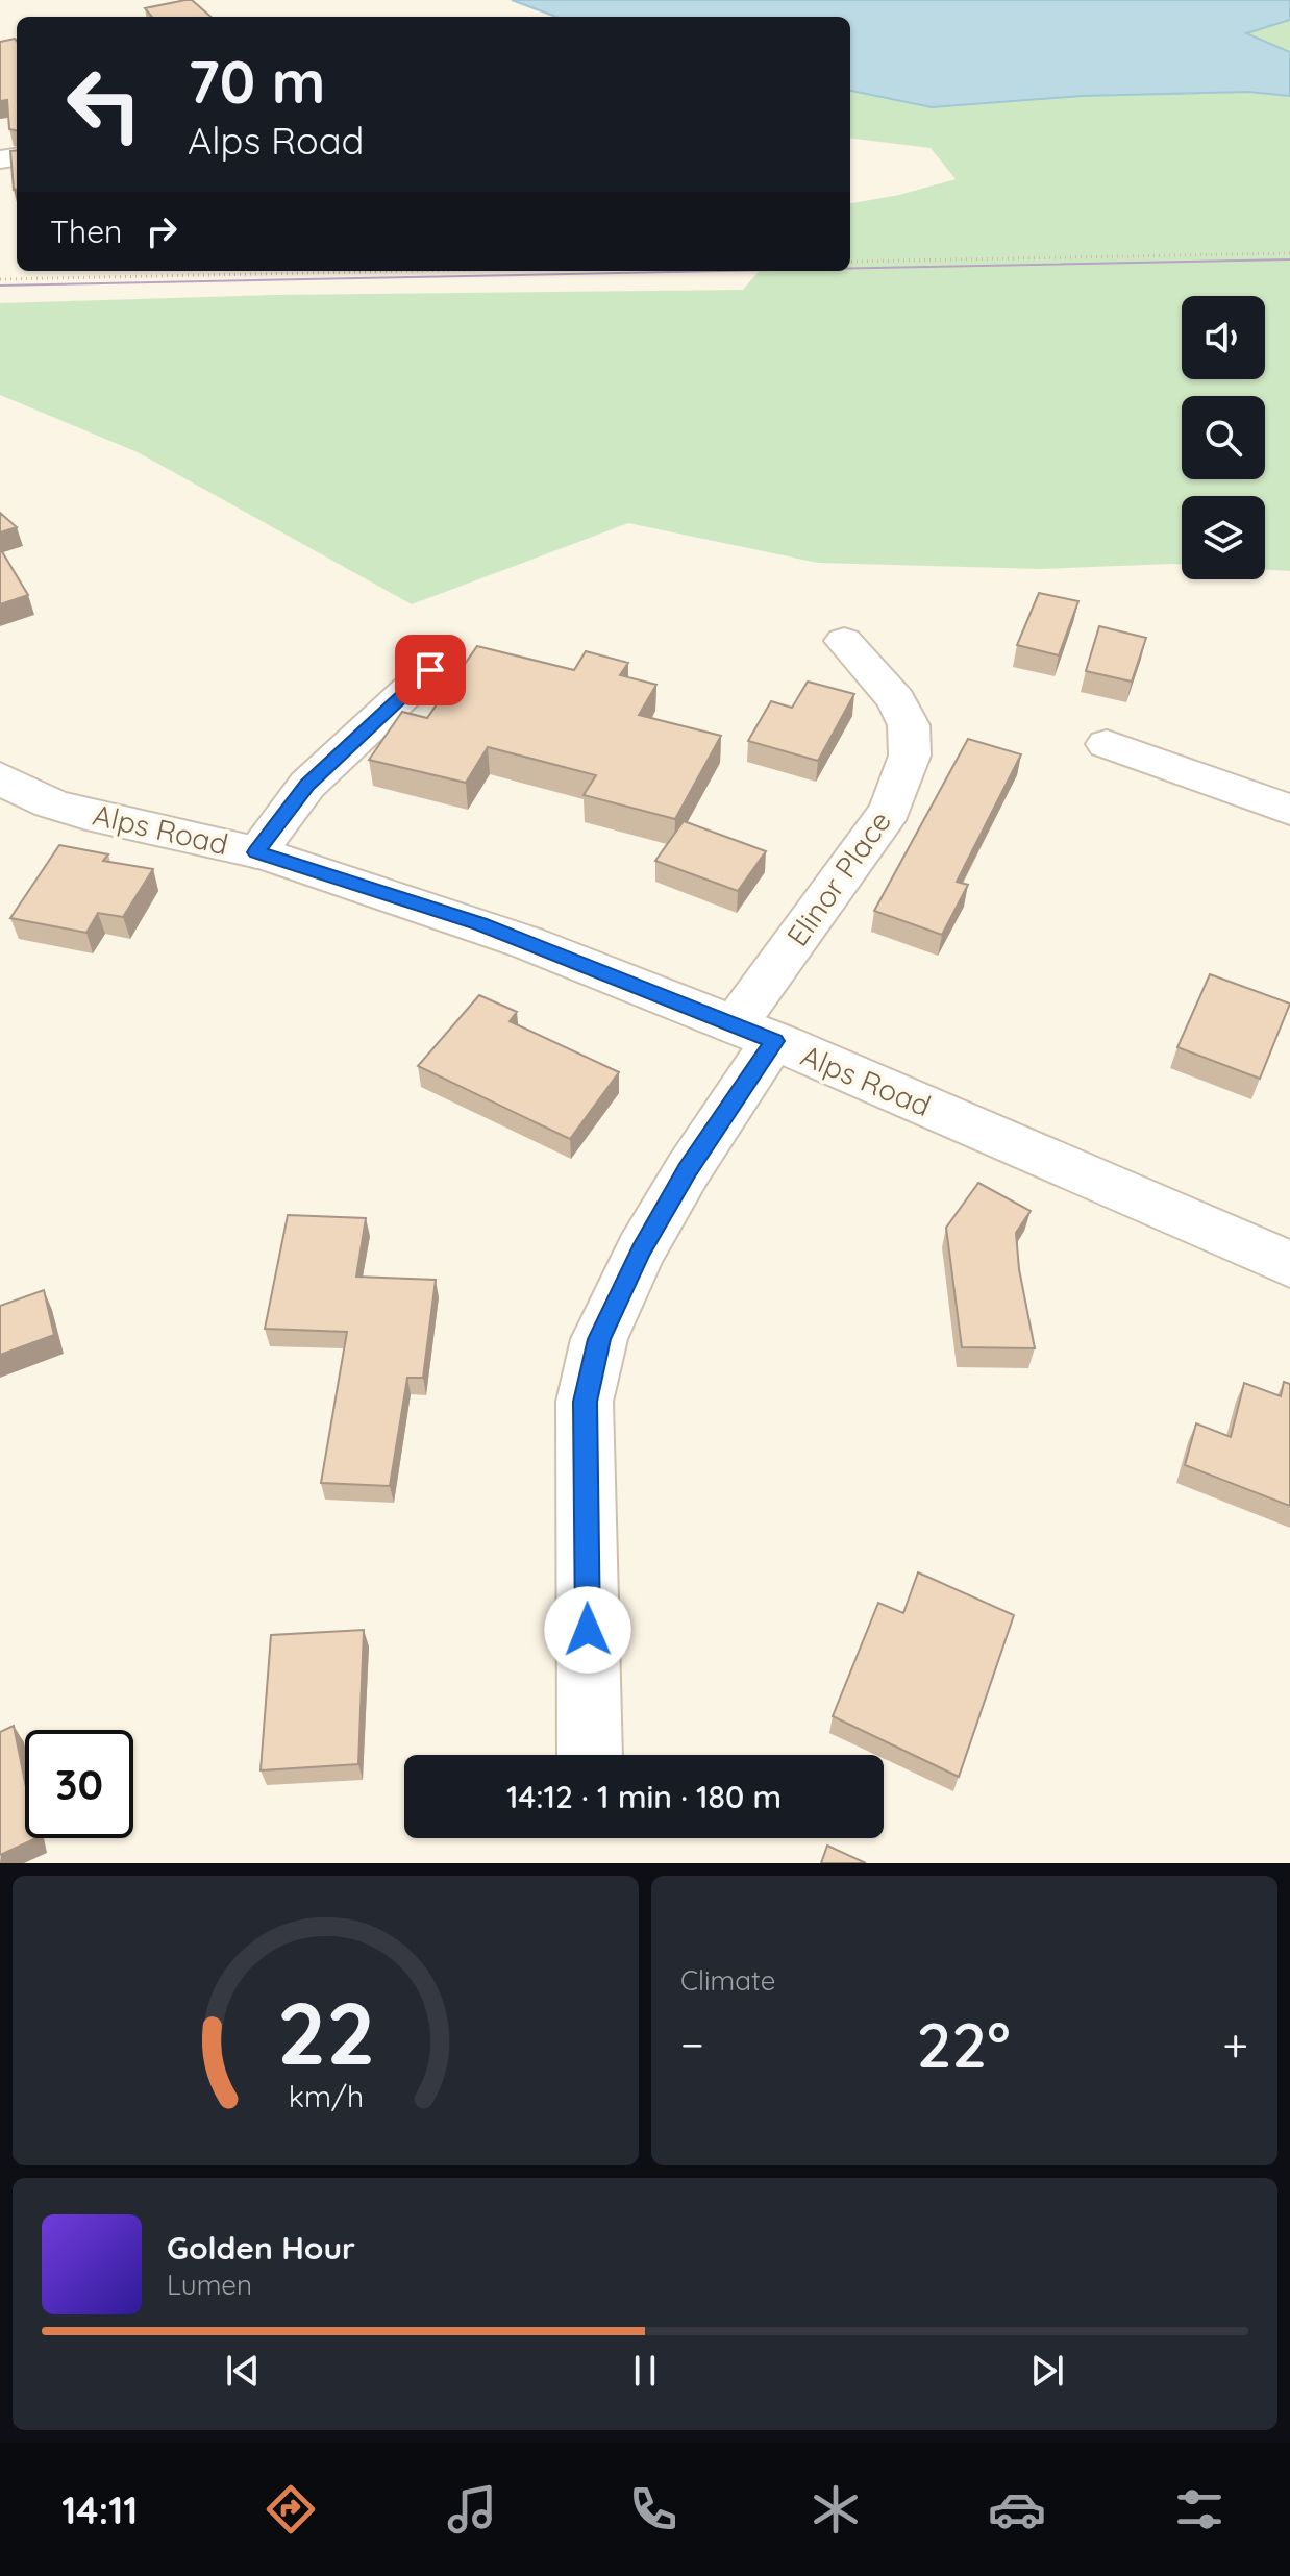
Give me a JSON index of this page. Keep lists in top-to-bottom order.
{
  "streets": {
    "street": ["Alps Road", "Elinor Place"]
  },
  "crossings": [
    ["Alps Road", "Elinor Place"]
  ],
  "page": {
    "turn": ["70 m", "Alps Road"],
    "then": "Then",
    "limit": "30",
    "trip": "14:12 · 1 min · 180 m",
    "tile": "Climate",
    "heat": ["−", "22°", "+"],
    "song": ["Golden Hour", "Lumen"],
    "tabs": "14:11",
    "gauge": ["22", "km/h"]
  }
}
